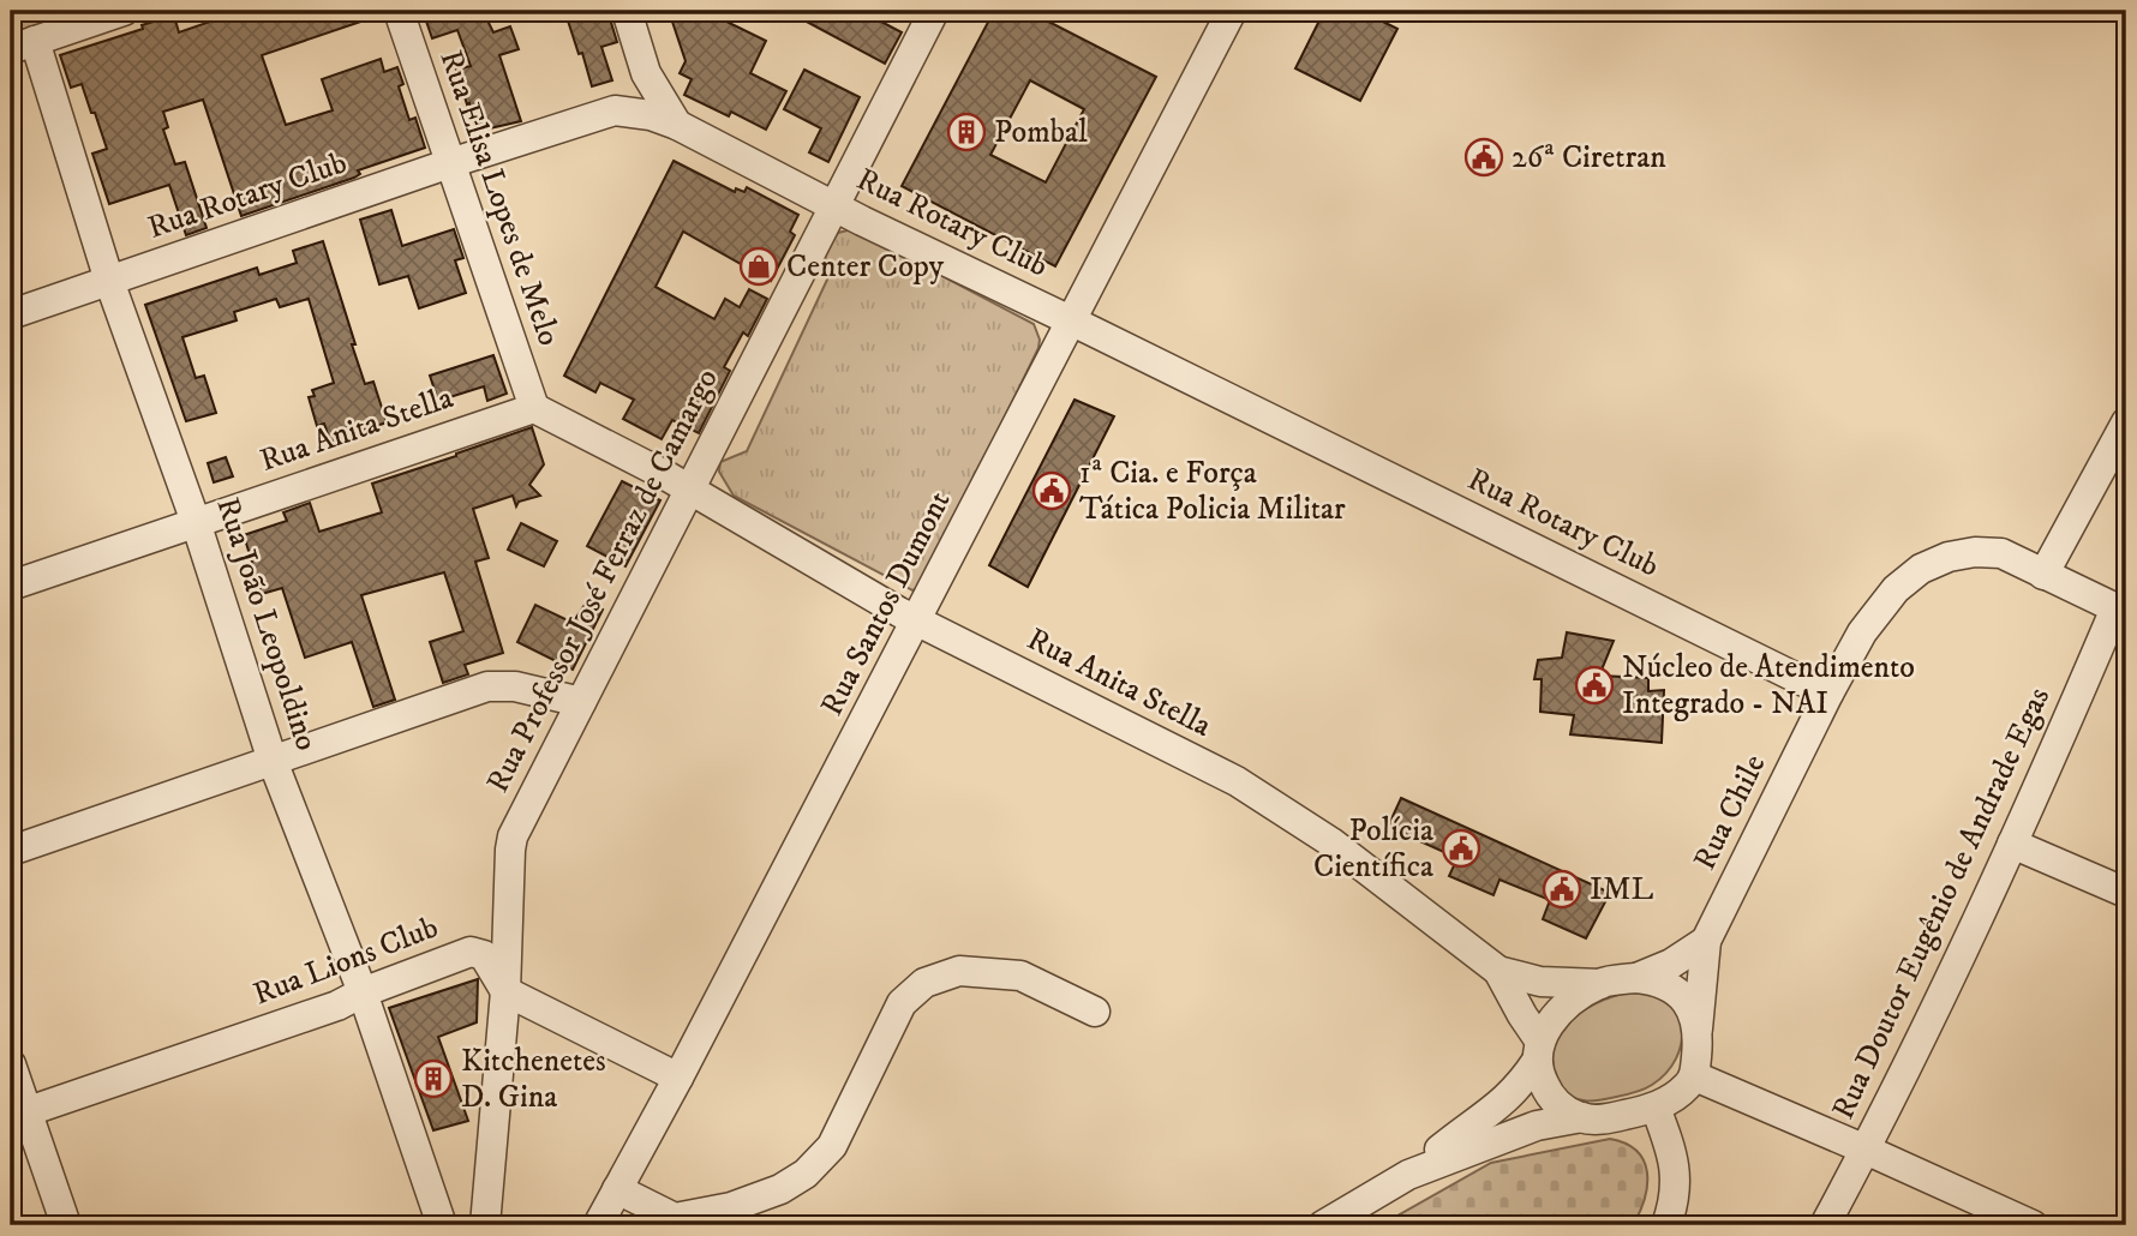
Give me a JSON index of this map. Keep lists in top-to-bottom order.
{
  "streets": {
    "street": [
      "Rua Rotary Club",
      "Rua Elisa Lopes de Melo",
      "Rua Anita Stella",
      "Rua Professor José Ferraz de Camargo",
      "Rua Santos Dumont",
      "Rua João Leopoldino",
      "Rua Chile",
      "Rua Doutor Eugênio de Andrade Egas",
      "Rua Lions Club"
    ]
  },
  "crossings": [
    ["Rua Rotary Club", "Rua Elisa Lopes de Melo"],
    ["Rua Rotary Club", "Rua Professor José Ferraz de Camargo"],
    ["Rua Rotary Club", "Rua Santos Dumont"],
    ["Rua Rotary Club", "Rua João Leopoldino"],
    ["Rua Rotary Club", "Rua Chile"],
    ["Rua Elisa Lopes de Melo", "Rua Anita Stella"],
    ["Rua Anita Stella", "Rua Professor José Ferraz de Camargo"],
    ["Rua Anita Stella", "Rua Santos Dumont"],
    ["Rua Anita Stella", "Rua João Leopoldino"],
    ["Rua Professor José Ferraz de Camargo", "Rua Lions Club"],
    ["Rua João Leopoldino", "Rua Lions Club"],
    ["Rua Chile", "Rua Doutor Eugênio de Andrade Egas"]
  ],
  "places": {
    "building": ["Pombal", "Kitchenetes D. Gina"],
    "public building": [
      "26ª Ciretran",
      "1ª Cia. e Força Tática Policia Militar",
      "Núcleo de Atendimento Integrado - NAI",
      "Polícia Científica",
      "IML"
    ],
    "shop": ["Center Copy"]
  }
}
